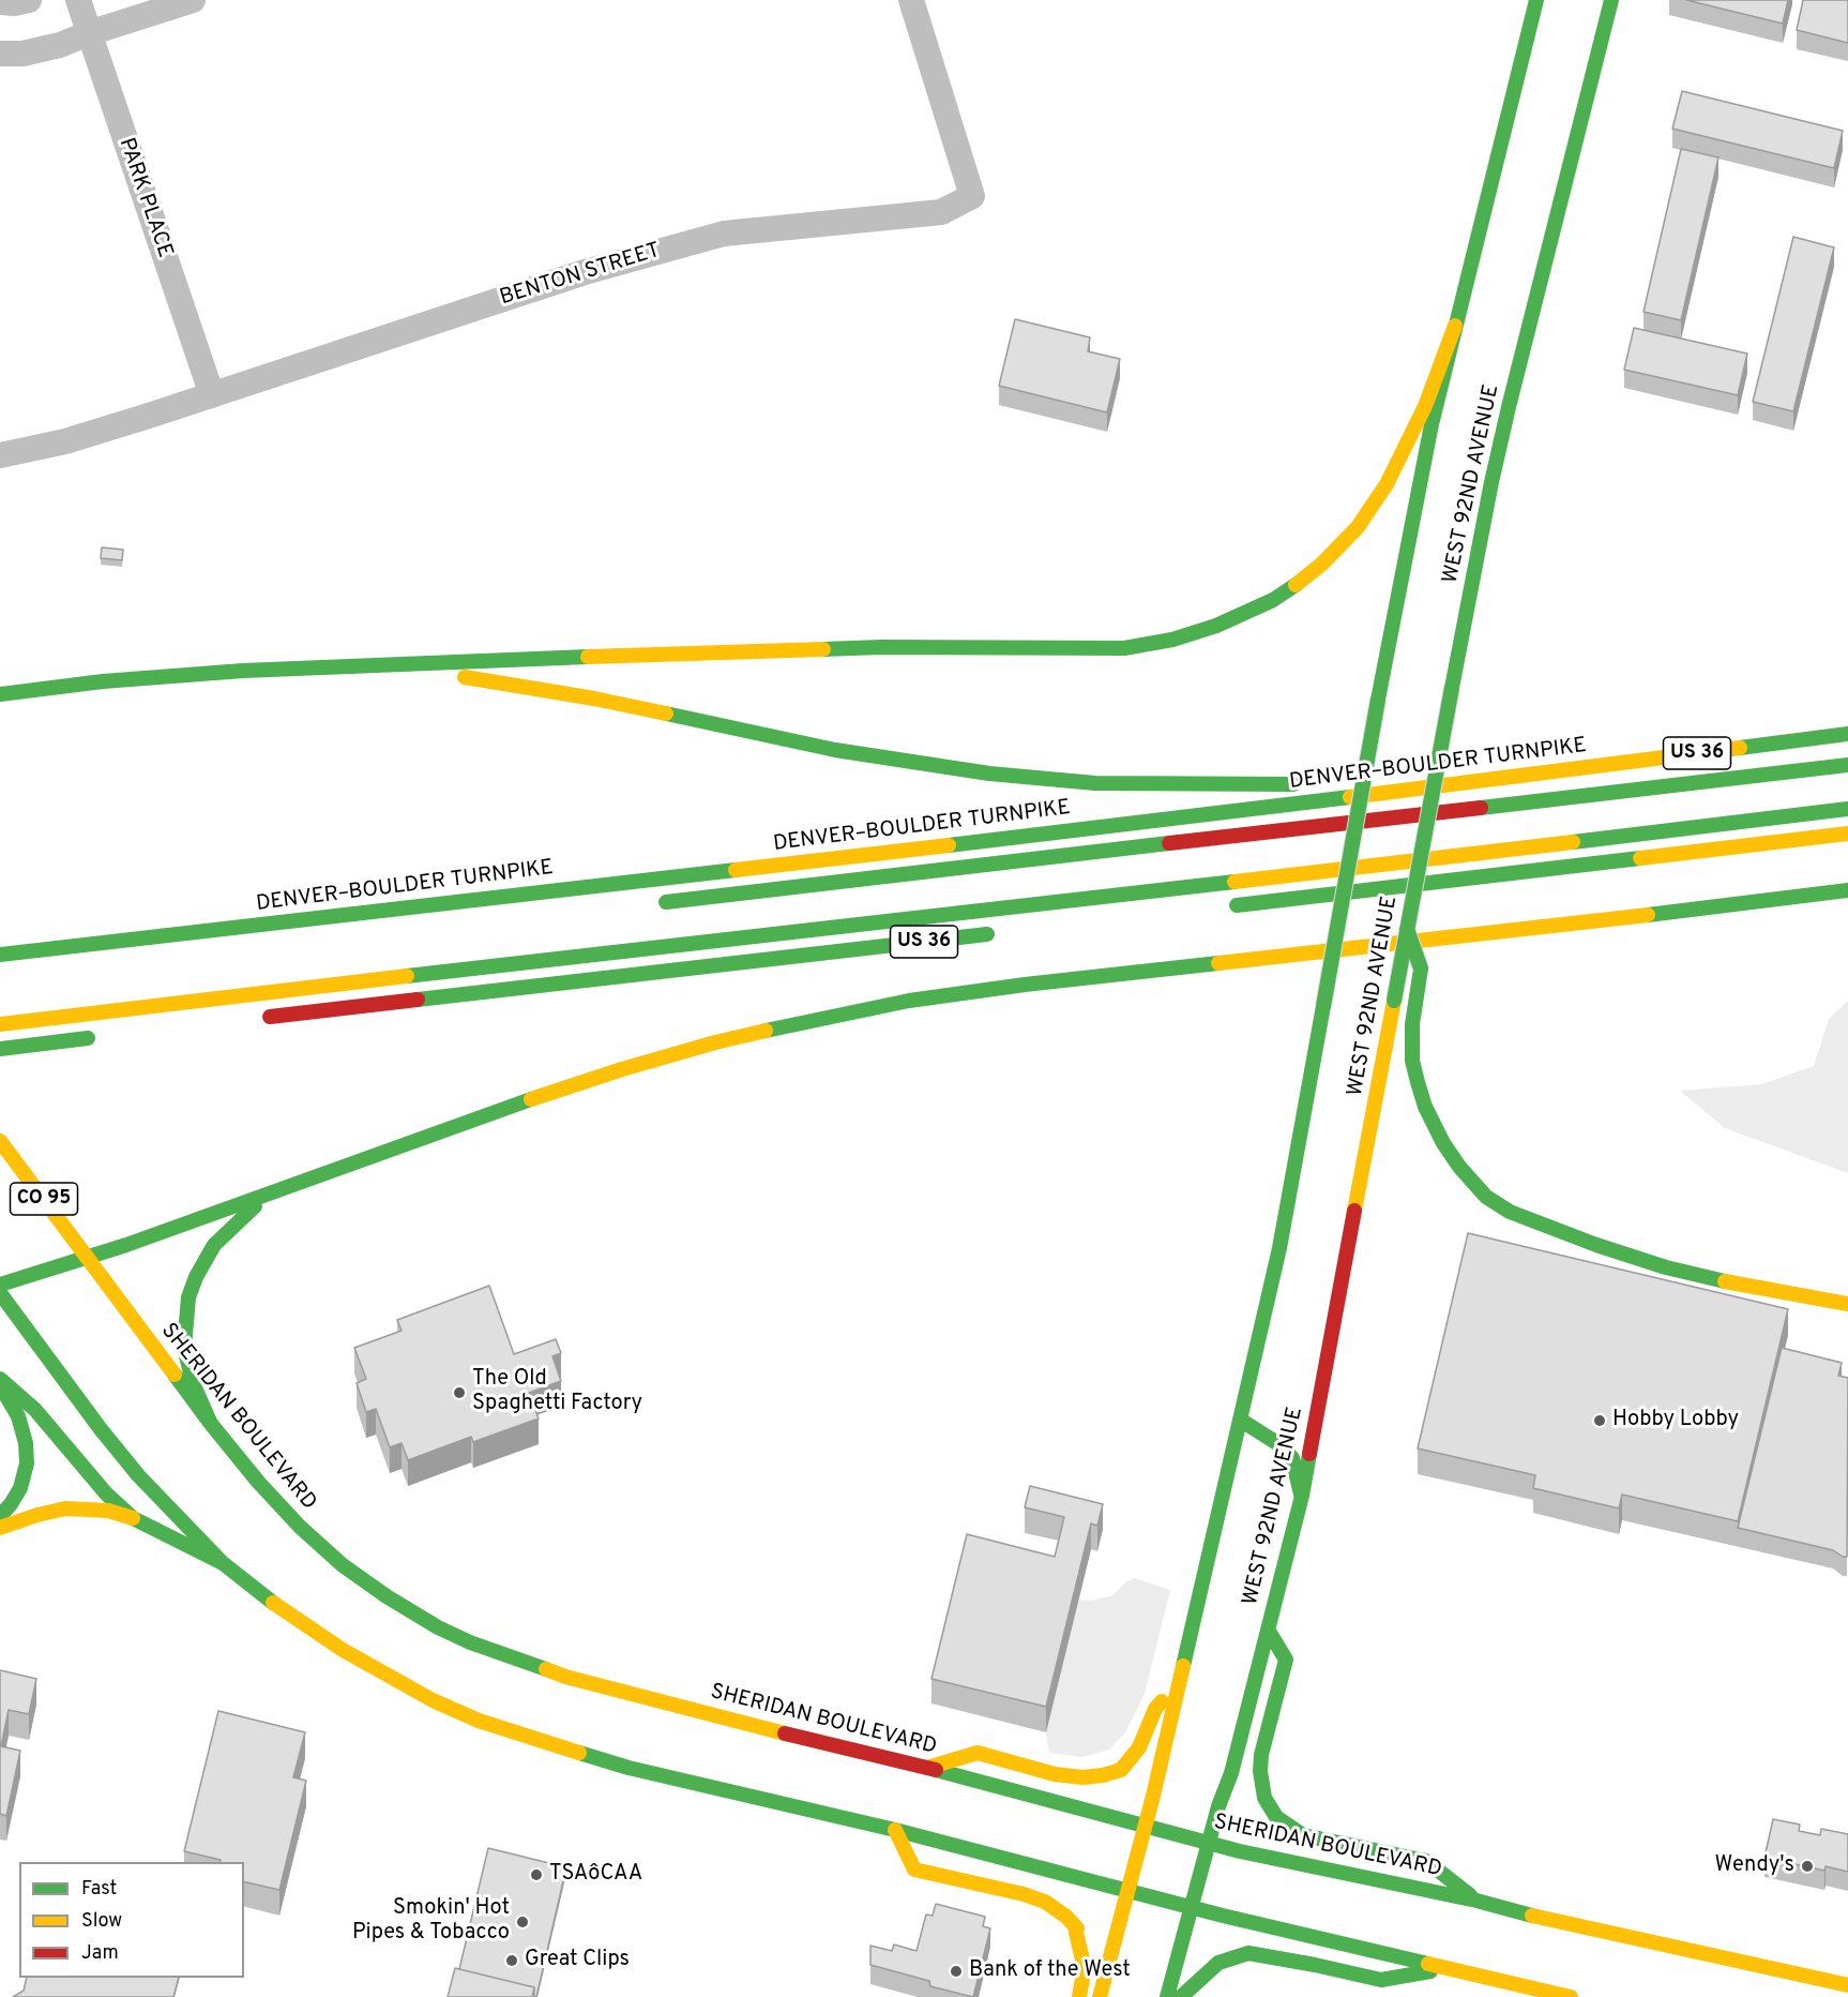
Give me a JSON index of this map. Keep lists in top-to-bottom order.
{
  "streets": {
    "main road": [
      "WEST 92ND AVENUE",
      "US 36",
      "DENVER–BOULDER TURNPIKE",
      "CO 95",
      "SHERIDAN BOULEVARD"
    ],
    "street": ["PARK PLACE", "BENTON STREET"]
  },
  "crossings": [
    ["PARK PLACE", "BENTON STREET"],
    ["WEST 92ND AVENUE", "SHERIDAN BOULEVARD"]
  ],
  "places": [
    "The Old Spaghetti Factory",
    "Hobby Lobby",
    "Wendy's",
    "TSAôCAA",
    "Smokin' Hot Pipes & Tobacco",
    "Great Clips",
    "Bank of the West"
  ],
  "legend": ["Fast", "Slow", "Jam"]
}
